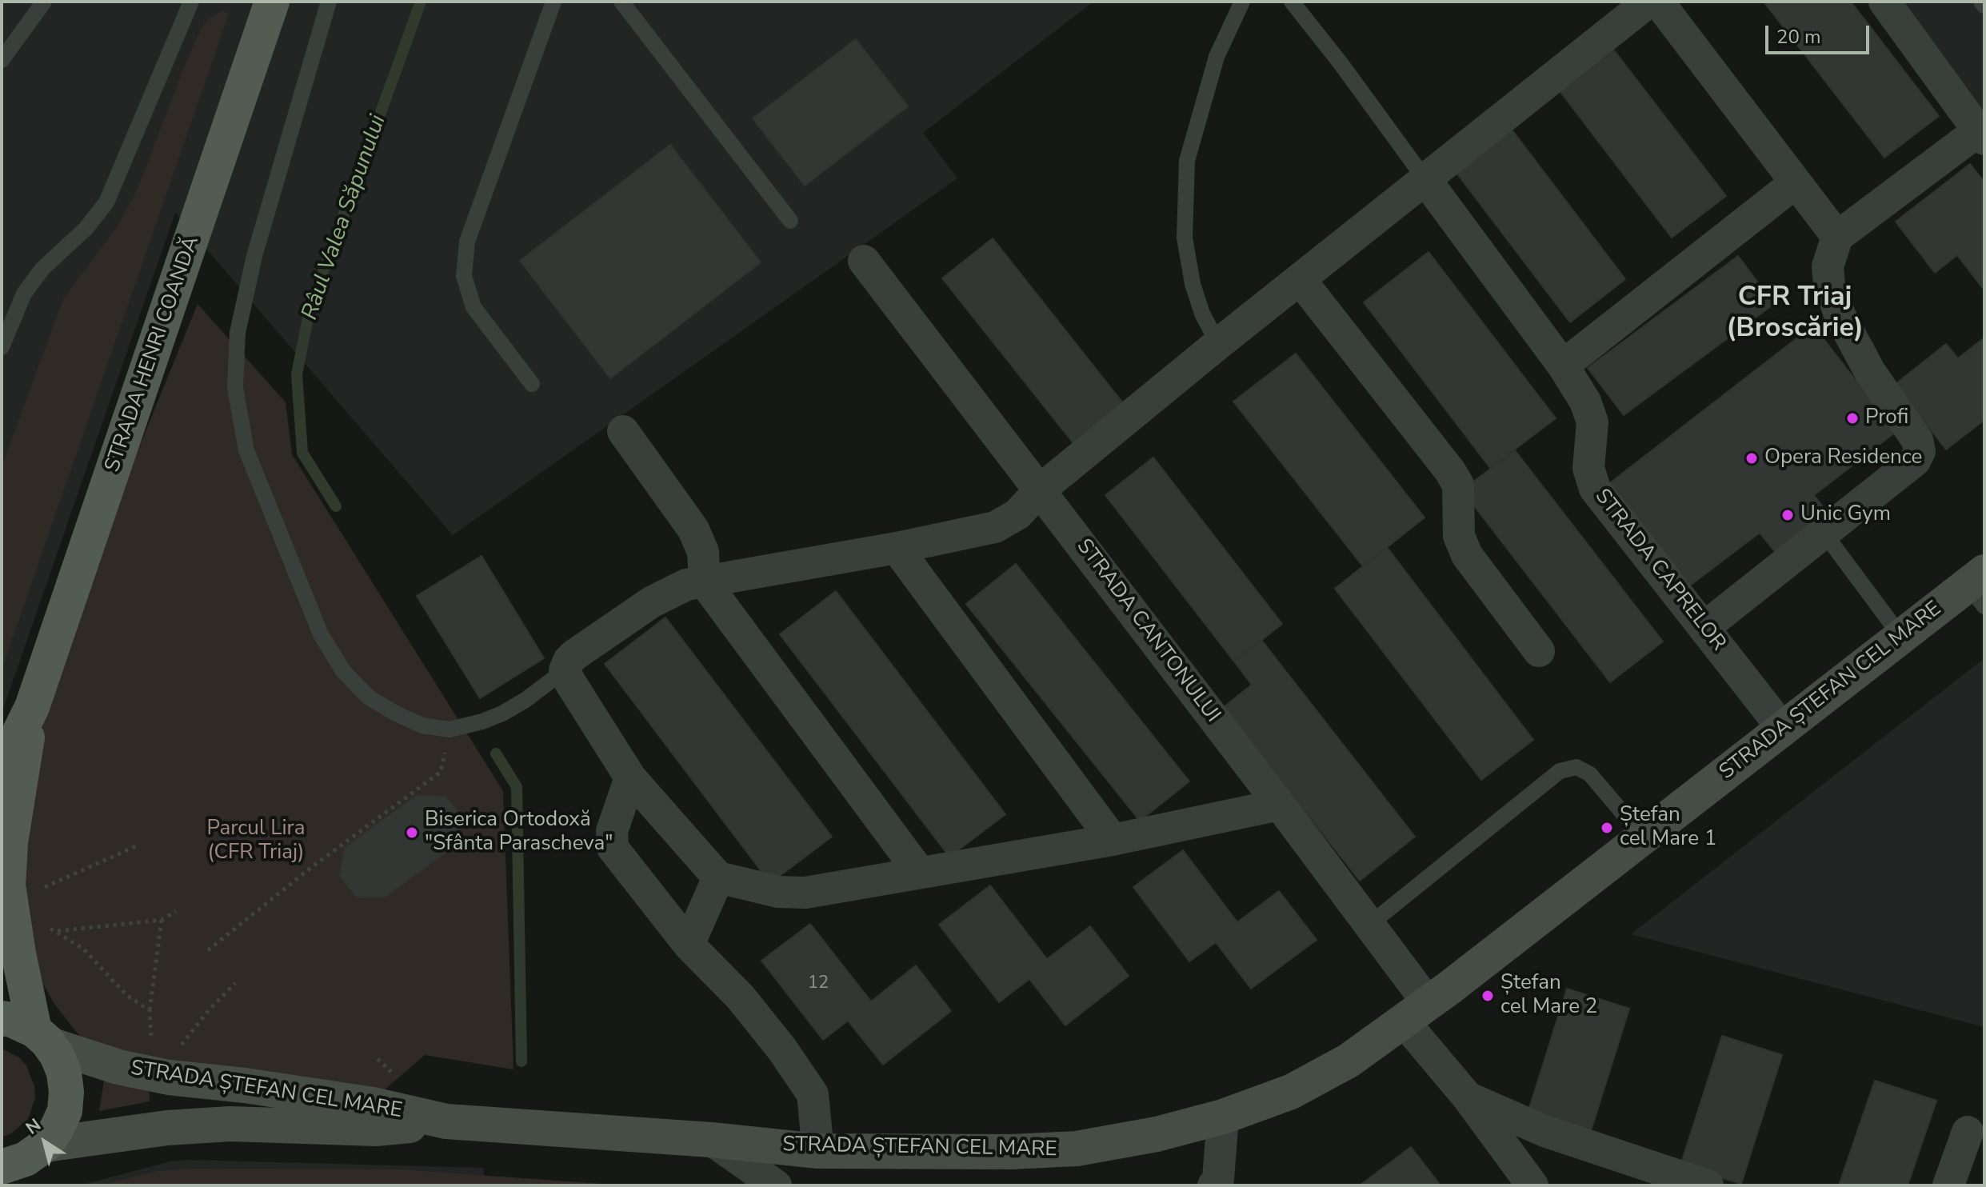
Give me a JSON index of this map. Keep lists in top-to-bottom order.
{
  "streets": {
    "main road": ["STRADA HENRI COANDĂ", "STRADA ȘTEFAN CEL MARE"],
    "street": ["STRADA CAPRELOR", "STRADA CANTONULUI"]
  },
  "crossings": [
    ["STRADA HENRI COANDĂ", "STRADA ȘTEFAN CEL MARE"],
    ["STRADA CAPRELOR", "STRADA ȘTEFAN CEL MARE"],
    ["STRADA CANTONULUI", "STRADA ȘTEFAN CEL MARE"]
  ],
  "districts": ["CFR Triaj (Broscărie)"],
  "water": ["Râul Valea Săpunului"],
  "parks": ["Parcul Lira (CFR Triaj)"],
  "places": [
    "Profi",
    "Opera Residence",
    "Unic Gym",
    "Ștefan cel Mare 1",
    "Biserica Ortodoxă \"Sfânta Parascheva\"",
    "Ștefan cel Mare 2"
  ],
  "house_numbers": ["12"],
  "scale_bar": "20 m",
  "north": "top left"
}
